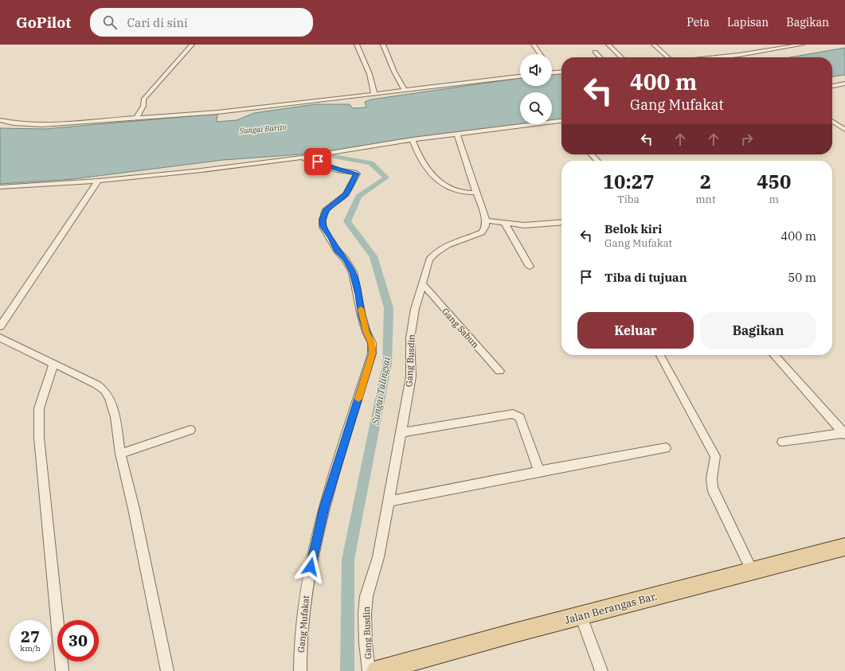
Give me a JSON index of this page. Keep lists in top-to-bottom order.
{
  "streets": {
    "main road": ["Jalan Berangas Bar."],
    "street": ["Gang Sabun", "Gang Busdin", "Gang Mufakat"]
  },
  "crossings": [
    ["Gang Sabun", "Gang Busdin"]
  ],
  "water": ["Sungai Barito", "Sungai Talingsai"],
  "page": {
    "header": "GoPilot",
    "search": "Cari di sini",
    "nav": ["Peta", "Lapisan", "Bagikan"],
    "turn": ["400 m", "Gang Mufakat"],
    "eta": [
      "10:27",
      "Tiba",
      "2",
      "mnt",
      "450",
      "m"
    ],
    "list": [
      {
        "name": "Belok kiri",
        "note": "Gang Mufakat",
        "value": "400 m"
      },
      {
        "name": "Tiba di tujuan",
        "value": "50 m"
      }
    ],
    "buttons": ["Keluar", "Bagikan"],
    "speed": "27 km/h",
    "limit": "30"
  }
}
